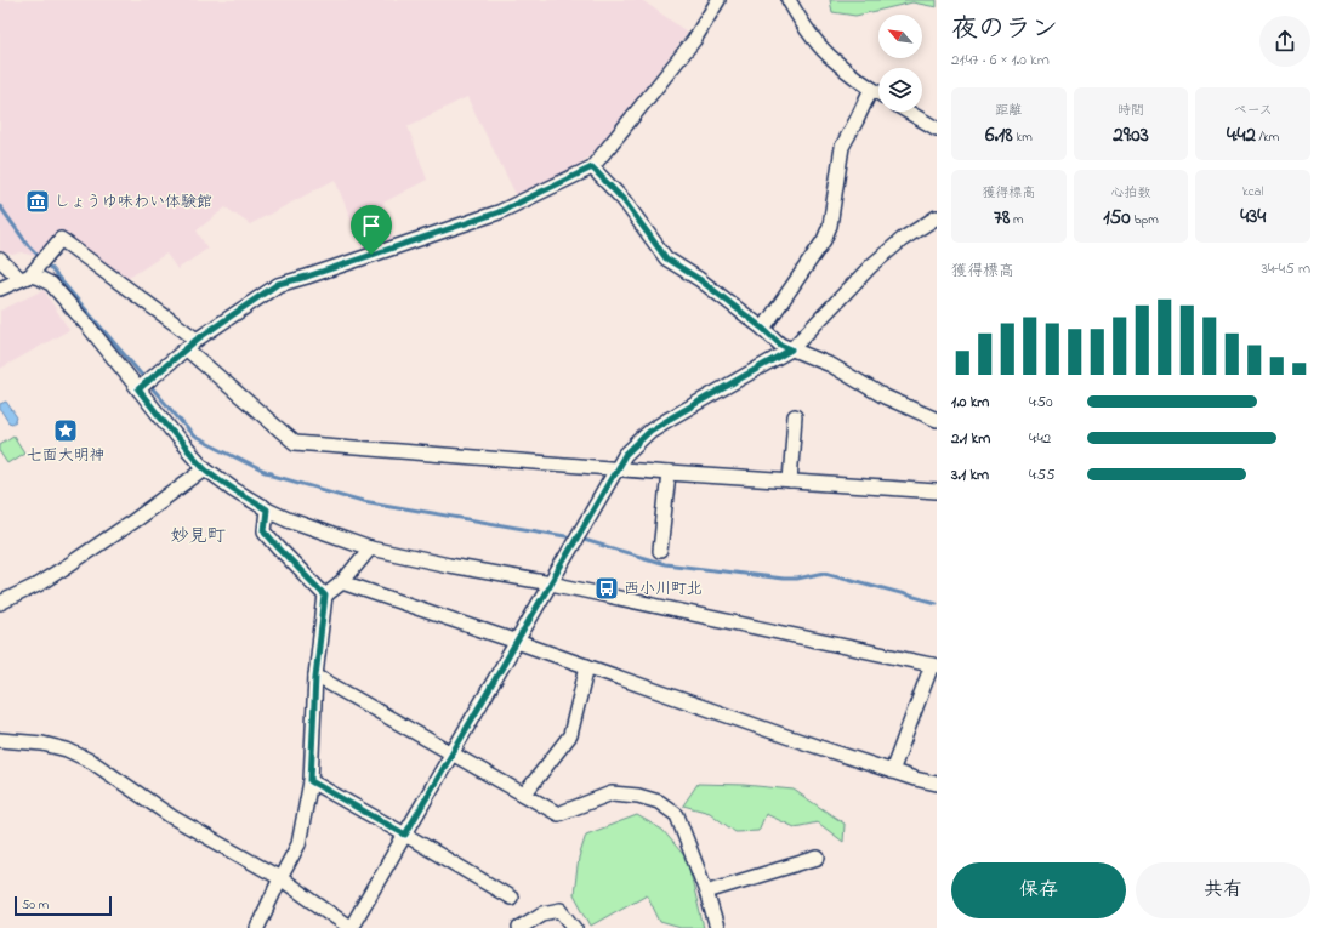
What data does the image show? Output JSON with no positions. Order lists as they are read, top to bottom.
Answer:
{
  "districts": ["妙見町"],
  "places": {
    "museum": ["しょうゆ味わい体験館"],
    "place": ["七面大明神"],
    "bus stop": ["西小川町北"]
  },
  "scale_bar": "50 m",
  "north": "top left",
  "page": {
    "heading": ["夜のラン", "21:47 · 6 × 1.0 km"],
    "stats": [
      ["距離", "6.18 km"],
      ["時間", "29:03"],
      ["ペース", "4:42 /km"],
      ["獲得標高", "78 m"],
      ["心拍数", "150 bpm"],
      ["kcal", "434"]
    ],
    "chart": ["獲得標高", "34–45 m"],
    "list": [
      {
        "name": "1.0 km",
        "note": "4:50"
      },
      {
        "name": "2.1 km",
        "note": "4:42"
      },
      {
        "name": "3.1 km",
        "note": "4:55"
      }
    ],
    "buttons": ["保存", "共有"],
    "scale": "50 m"
  }
}
